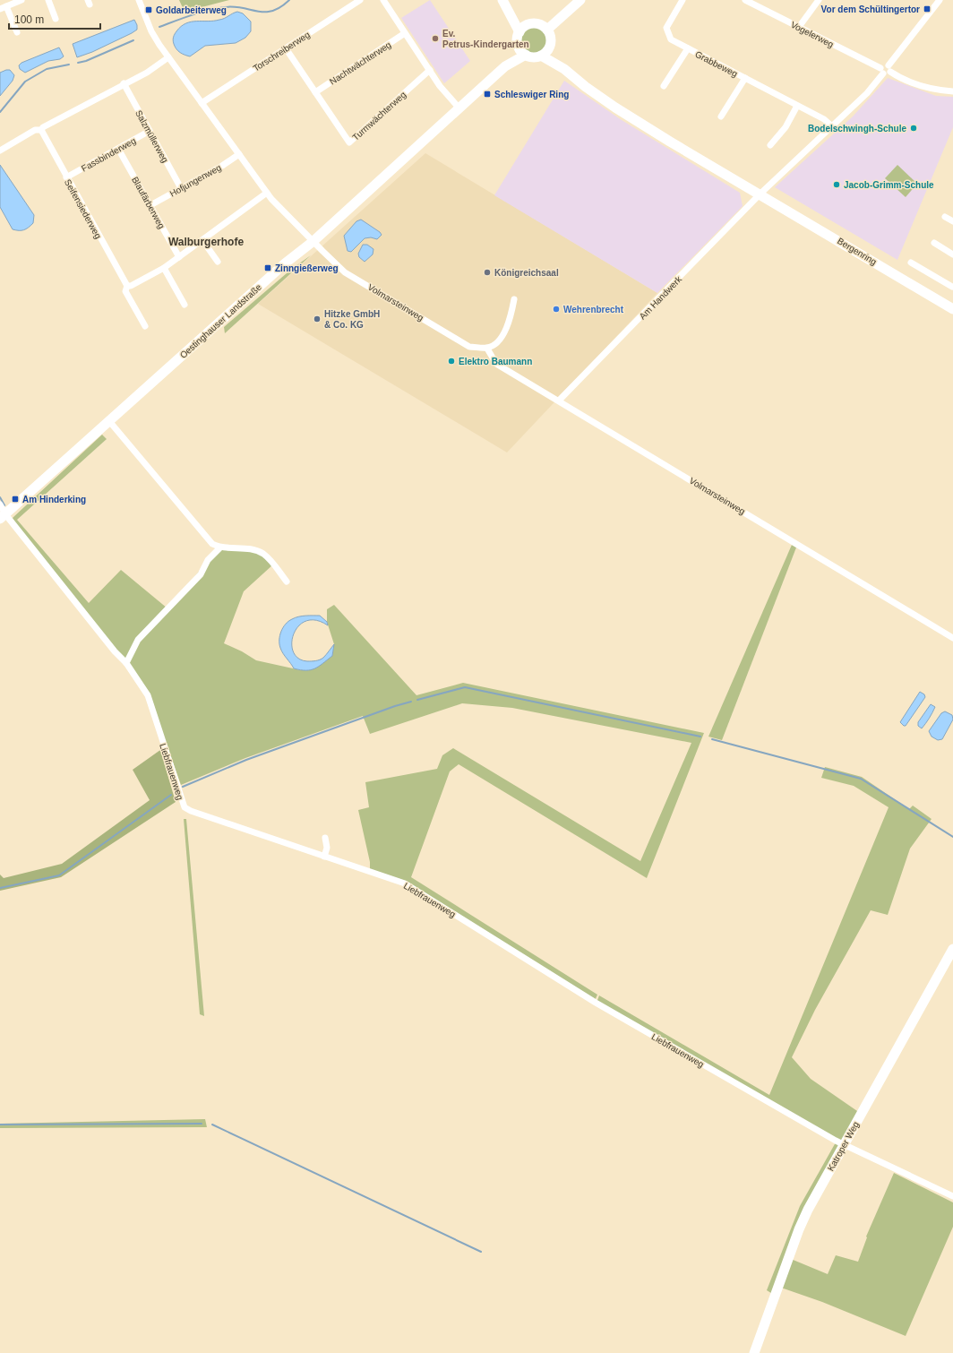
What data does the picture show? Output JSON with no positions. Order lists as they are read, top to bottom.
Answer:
{
  "streets": {
    "street": [
      "Vogelerweg",
      "Torschreiberweg",
      "Nachtwächterweg",
      "Grabbeweg",
      "Turmwächterweg",
      "Salzmüllerweg",
      "Fassbinderweg",
      "Hofjungenweg",
      "Blaufärberweg",
      "Seifensiederweg",
      "Bergenring",
      "Am Handwerk",
      "Volmarsteinweg",
      "Oestinghauser Landstraße",
      "Liebfrauenweg",
      "Katroper Weg"
    ]
  },
  "crossings": [
    ["Torschreiberweg", "Turmwächterweg"],
    ["Nachtwächterweg", "Turmwächterweg"],
    ["Salzmüllerweg", "Fassbinderweg"],
    ["Salzmüllerweg", "Hofjungenweg"],
    ["Fassbinderweg", "Blaufärberweg"],
    ["Fassbinderweg", "Seifensiederweg"],
    ["Hofjungenweg", "Blaufärberweg"],
    ["Bergenring", "Am Handwerk"],
    ["Am Handwerk", "Volmarsteinweg"],
    ["Volmarsteinweg", "Oestinghauser Landstraße"],
    ["Oestinghauser Landstraße", "Liebfrauenweg"],
    ["Liebfrauenweg", "Katroper Weg"]
  ],
  "districts": ["Walburgerhofe"],
  "places": {
    "transit": [
      "Vor dem Schültingertor",
      "Goldarbeiterweg",
      "Schleswiger Ring",
      "Zinngießerweg",
      "Am Hinderking"
    ],
    "other": [
      "Ev. Petrus-Kindergarten",
      "Bodelschwingh-Schule",
      "Jacob-Grimm-Schule",
      "Königreichsaal",
      "Wehrenbrecht",
      "Hitzke GmbH & Co. KG",
      "Elektro Baumann"
    ]
  },
  "scale_bar": "100 m"
}
